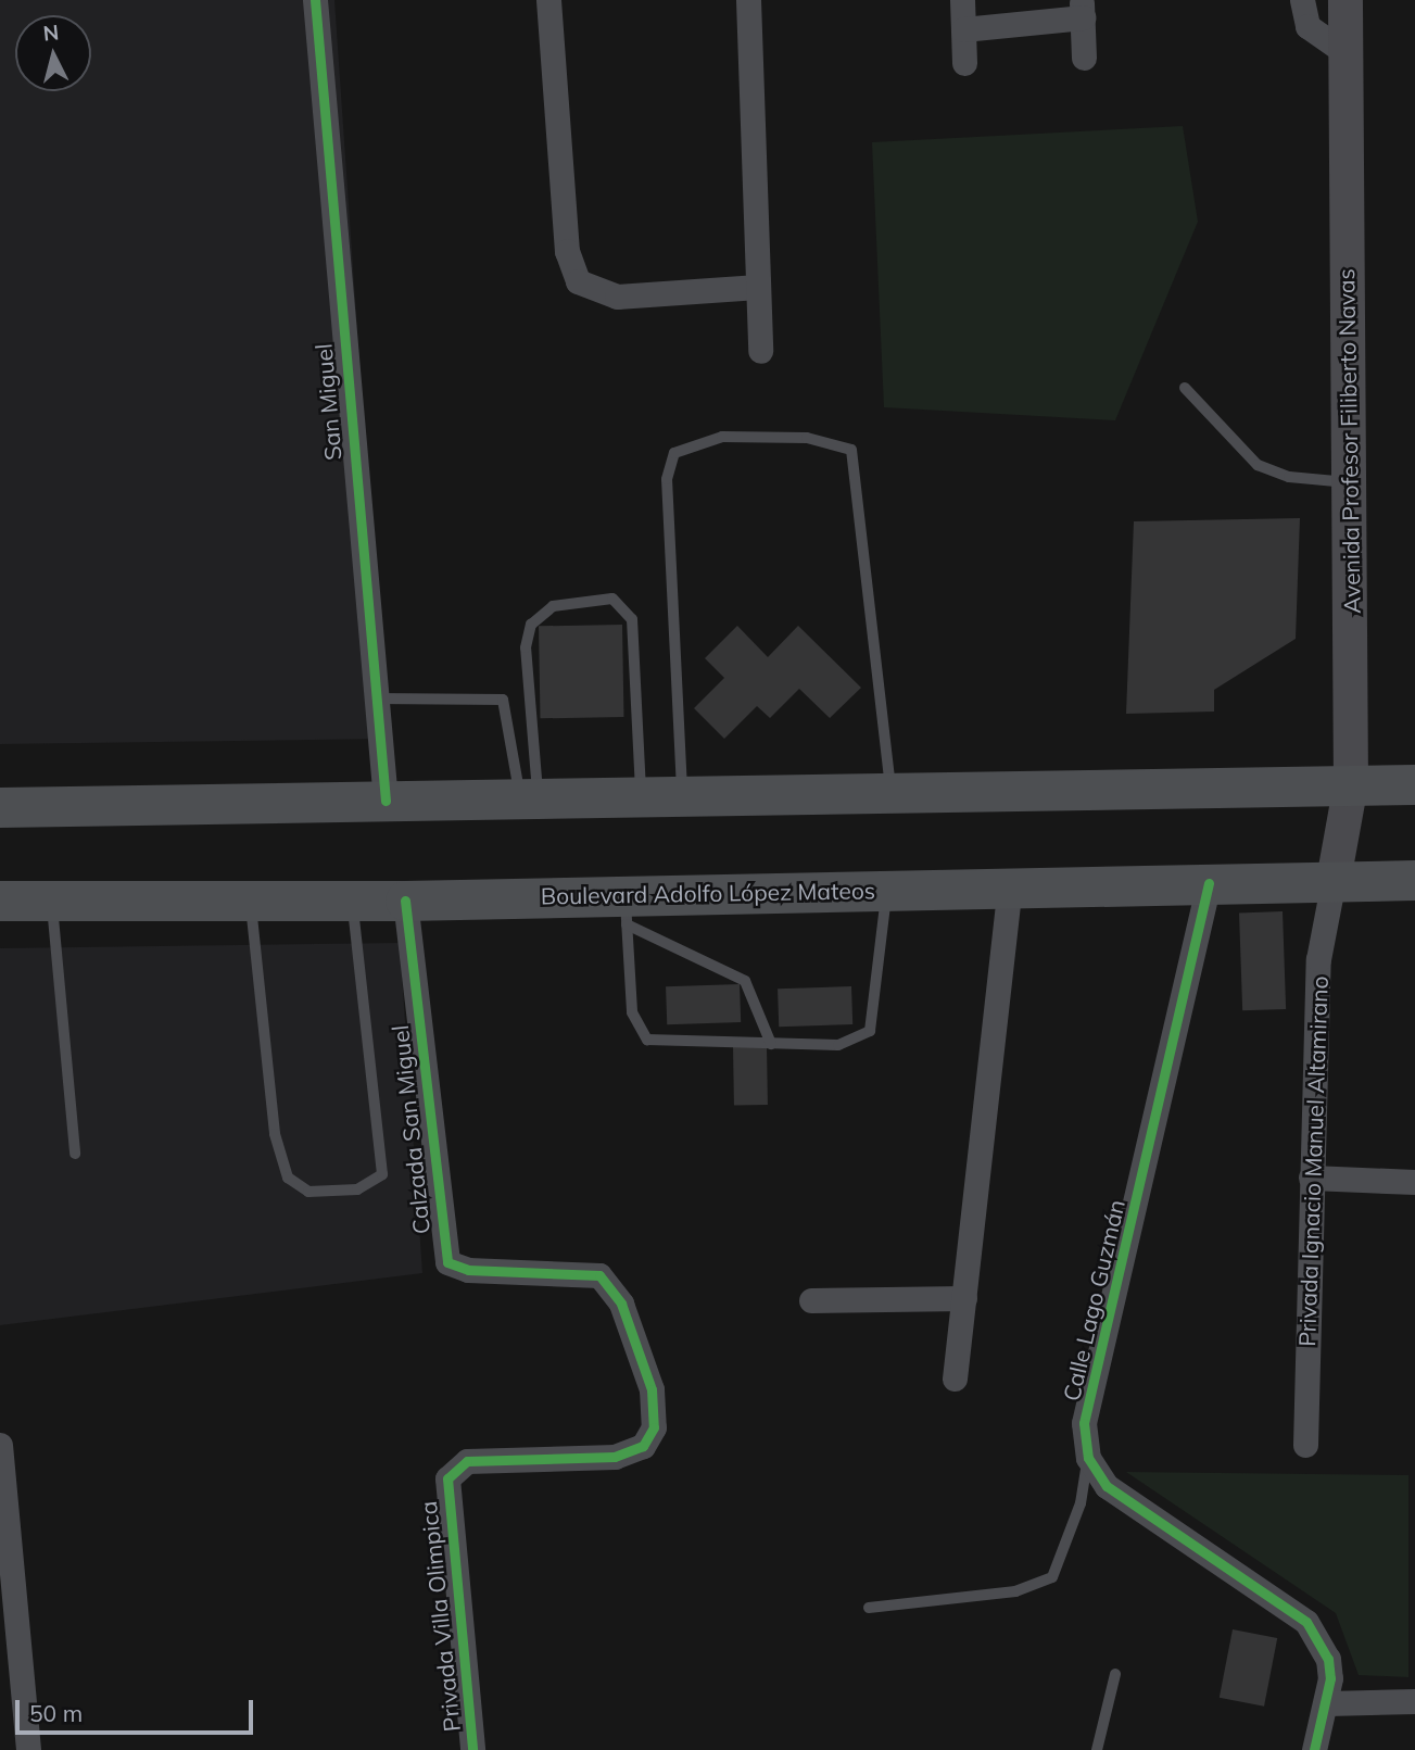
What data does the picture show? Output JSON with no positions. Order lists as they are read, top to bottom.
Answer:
{
  "streets": {
    "main road": ["Avenida Profesor Filiberto Navas", "Boulevard Adolfo López Mateos"],
    "street": [
      "San Miguel",
      "Calzada San Miguel",
      "Privada Ignacio Manuel Altamirano",
      "Calle Lago Guzmán",
      "Privada Villa Olimpica"
    ]
  },
  "crossings": [
    ["Avenida Profesor Filiberto Navas", "Boulevard Adolfo López Mateos"],
    ["Avenida Profesor Filiberto Navas", "Privada Ignacio Manuel Altamirano"],
    ["Boulevard Adolfo López Mateos", "Calzada San Miguel"],
    ["Boulevard Adolfo López Mateos", "Privada Ignacio Manuel Altamirano"],
    ["Boulevard Adolfo López Mateos", "Calle Lago Guzmán"],
    ["Calzada San Miguel", "Privada Villa Olimpica"]
  ],
  "scale_bar": "50 m",
  "north": "top"
}
